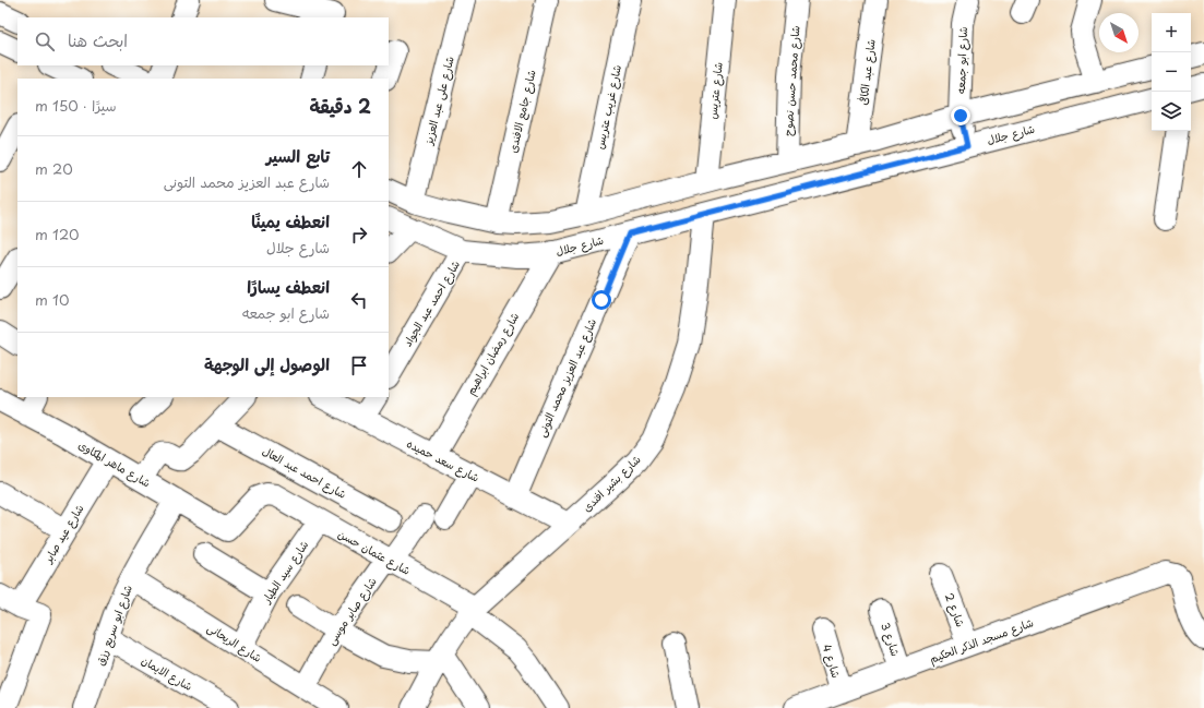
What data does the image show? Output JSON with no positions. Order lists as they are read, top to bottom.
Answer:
{
  "streets": {
    "street": [
      "شارع ابو جمعه",
      "شارع عبد الكافى",
      "شارع محمد حسن نصوح",
      "شارع عتريس",
      "شارع على عبد العزيز",
      "شارع غريب عتريس",
      "شارع جامع الافندى",
      "شارع جلال",
      "شارع احمد عبد الجواد",
      "شارع رمضان ابراهيم",
      "شارع عبد العزيز محمد التونى",
      "شارع سعد حميده",
      "شارع ماهر المكاوى",
      "شارع احمد عبد العال",
      "شارع بشير افندى",
      "شارع عيد صابر",
      "شارع عثمان حسن",
      "شارع سيد الطيار",
      "شارع 2",
      "شارع صابر موسى",
      "شارع ابو سريع رزق",
      "شارع 3",
      "شارع مسجد الذكر الحكيم",
      "شارع الريحانى",
      "شارع 4",
      "شارع الايمان"
    ]
  },
  "crossings": [
    ["شارع ابو جمعه", "شارع جلال"],
    ["شارع جلال", "شارع احمد عبد الجواد"],
    ["شارع جلال", "شارع رمضان ابراهيم"],
    ["شارع جلال", "شارع عبد العزيز محمد التونى"],
    ["شارع جلال", "شارع بشير افندى"],
    ["شارع رمضان ابراهيم", "شارع سعد حميده"],
    ["شارع عبد العزيز محمد التونى", "شارع سعد حميده"],
    ["شارع سعد حميده", "شارع بشير افندى"],
    ["شارع ماهر المكاوى", "شارع عيد صابر"],
    ["شارع ماهر المكاوى", "شارع عثمان حسن"],
    ["شارع ماهر المكاوى", "شارع ابو سريع رزق"],
    ["شارع بشير افندى", "شارع عثمان حسن"],
    ["شارع عثمان حسن", "شارع سيد الطيار"],
    ["شارع عثمان حسن", "شارع صابر موسى"],
    ["شارع سيد الطيار", "شارع الريحانى"],
    ["شارع 2", "شارع مسجد الذكر الحكيم"],
    ["شارع صابر موسى", "شارع الريحانى"],
    ["شارع ابو سريع رزق", "شارع الريحانى"],
    ["شارع ابو سريع رزق", "شارع الايمان"],
    ["شارع 3", "شارع مسجد الذكر الحكيم"],
    ["شارع مسجد الذكر الحكيم", "شارع 4"]
  ],
  "north": "bottom right",
  "page": {
    "map_buttons": ["+", "−"],
    "search": "ابحث هنا",
    "heading": ["2 دقيقة", "سيرًا · 150 m"],
    "list": [
      ["تابع السير", "شارع عبد العزيز محمد التونى", "20 m"],
      ["انعطف يمينًا", "شارع جلال", "120 m"],
      ["انعطف يسارًا", "شارع ابو جمعه", "10 m"],
      "الوصول إلى الوجهة"
    ]
  }
}
